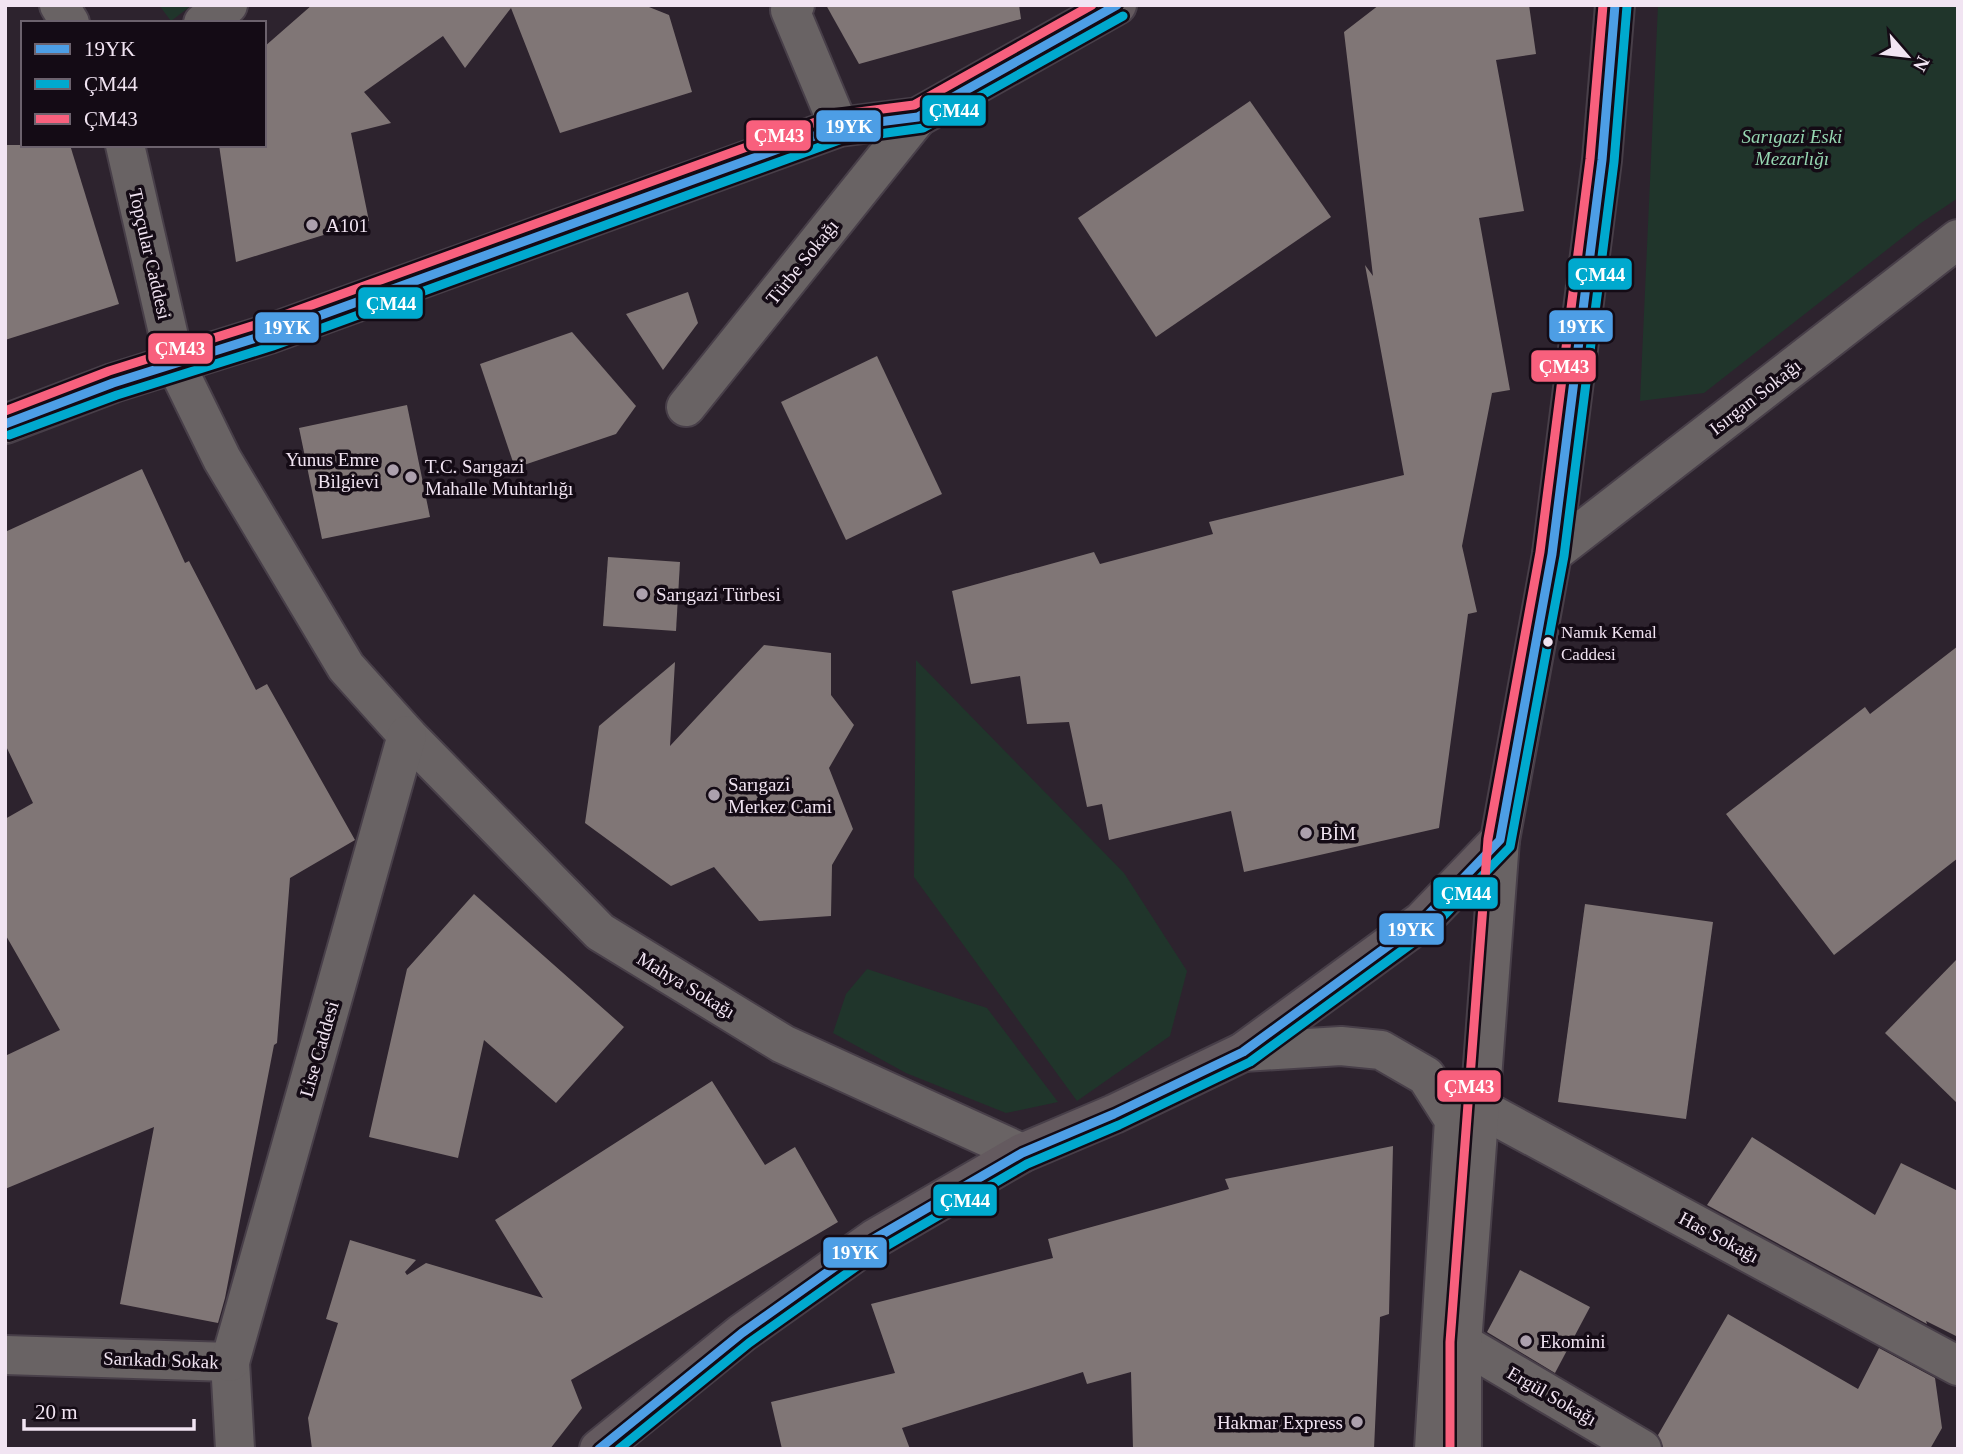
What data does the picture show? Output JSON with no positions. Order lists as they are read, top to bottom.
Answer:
{
  "streets": {
    "street": [
      "Topçular Caddesi",
      "Türbe Sokağı",
      "Isırgan Sokağı",
      "Mahya Sokağı",
      "Lise Caddesi",
      "Has Sokağı",
      "Sarıkadı Sokak",
      "Ergül Sokağı"
    ]
  },
  "crossings": [
    ["Topçular Caddesi", "Mahya Sokağı"],
    ["Topçular Caddesi", "Lise Caddesi"],
    ["Mahya Sokağı", "Lise Caddesi"],
    ["Lise Caddesi", "Sarıkadı Sokak"]
  ],
  "parks": ["Sarıgazi Eski Mezarlığı"],
  "places": [
    "A101",
    "Yunus Emre Bilgievi",
    "T.C. Sarıgazi Mahalle Muhtarlığı",
    "Sarıgazi Türbesi",
    "Namık Kemal Caddesi",
    "Sarıgazi Merkez Cami",
    "BİM",
    "Ekomini",
    "Hakmar Express"
  ],
  "lines": ["transit line 19YK", "transit line ÇM43", "transit line ÇM44"],
  "legend": ["19YK", "ÇM44", "ÇM43"],
  "scale_bar": "20 m",
  "north": "bottom right"
}
